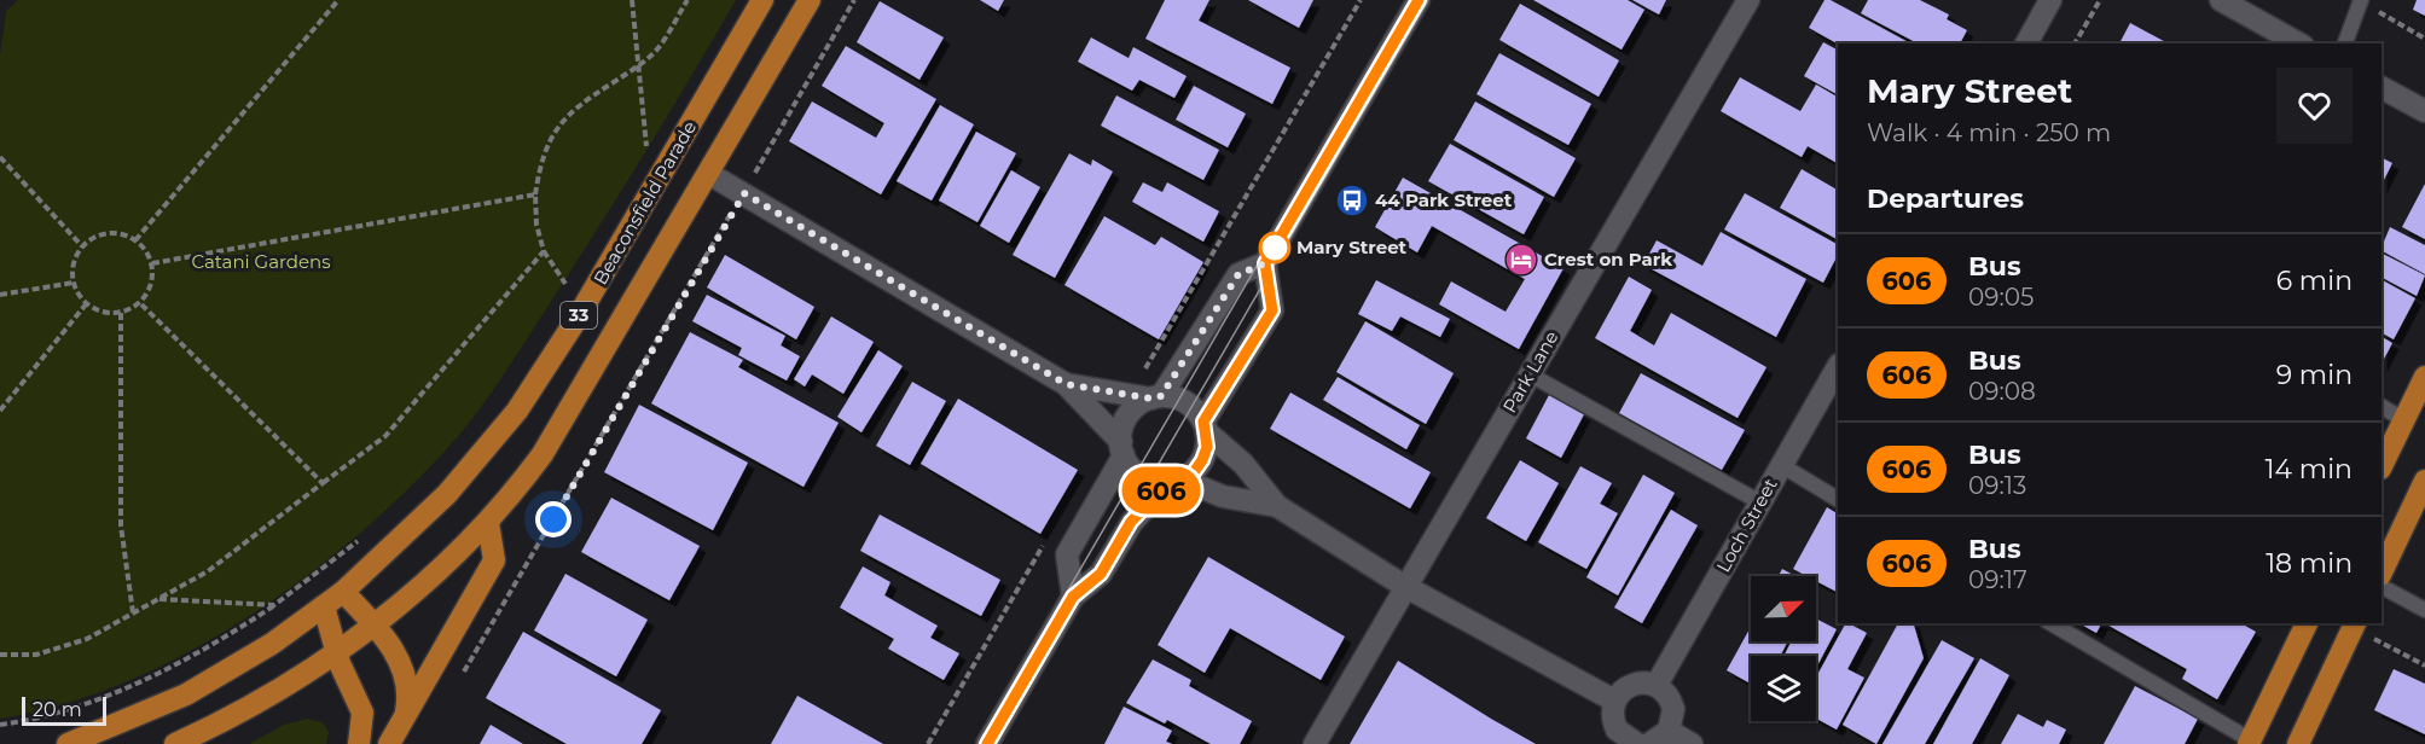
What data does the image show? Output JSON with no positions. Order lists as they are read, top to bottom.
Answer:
{
  "streets": {
    "main road": ["Beaconsfield Parade", "33"],
    "street": ["Park Lane", "Loch Street"]
  },
  "parks": ["Catani Gardens"],
  "places": {
    "bus stop": ["44 Park Street"],
    "other": ["Mary Street"],
    "hotel": ["Crest on Park"]
  },
  "lines": ["bus line 606"],
  "scale_bar": "20 m",
  "north": "top right",
  "page": {
    "on_map": "606",
    "heading": [
      ["Mary Street", "Walk · 4 min · 250 m"],
      "Departures"
    ],
    "list": [
      {
        "mark": "606",
        "name": "Bus",
        "note": "09:05",
        "value": "6 min"
      },
      {
        "mark": "606",
        "name": "Bus",
        "note": "09:08",
        "value": "9 min"
      },
      {
        "mark": "606",
        "name": "Bus",
        "note": "09:13",
        "value": "14 min"
      },
      {
        "mark": "606",
        "name": "Bus",
        "note": "09:17",
        "value": "18 min"
      }
    ],
    "scale": "20 m"
  }
}
